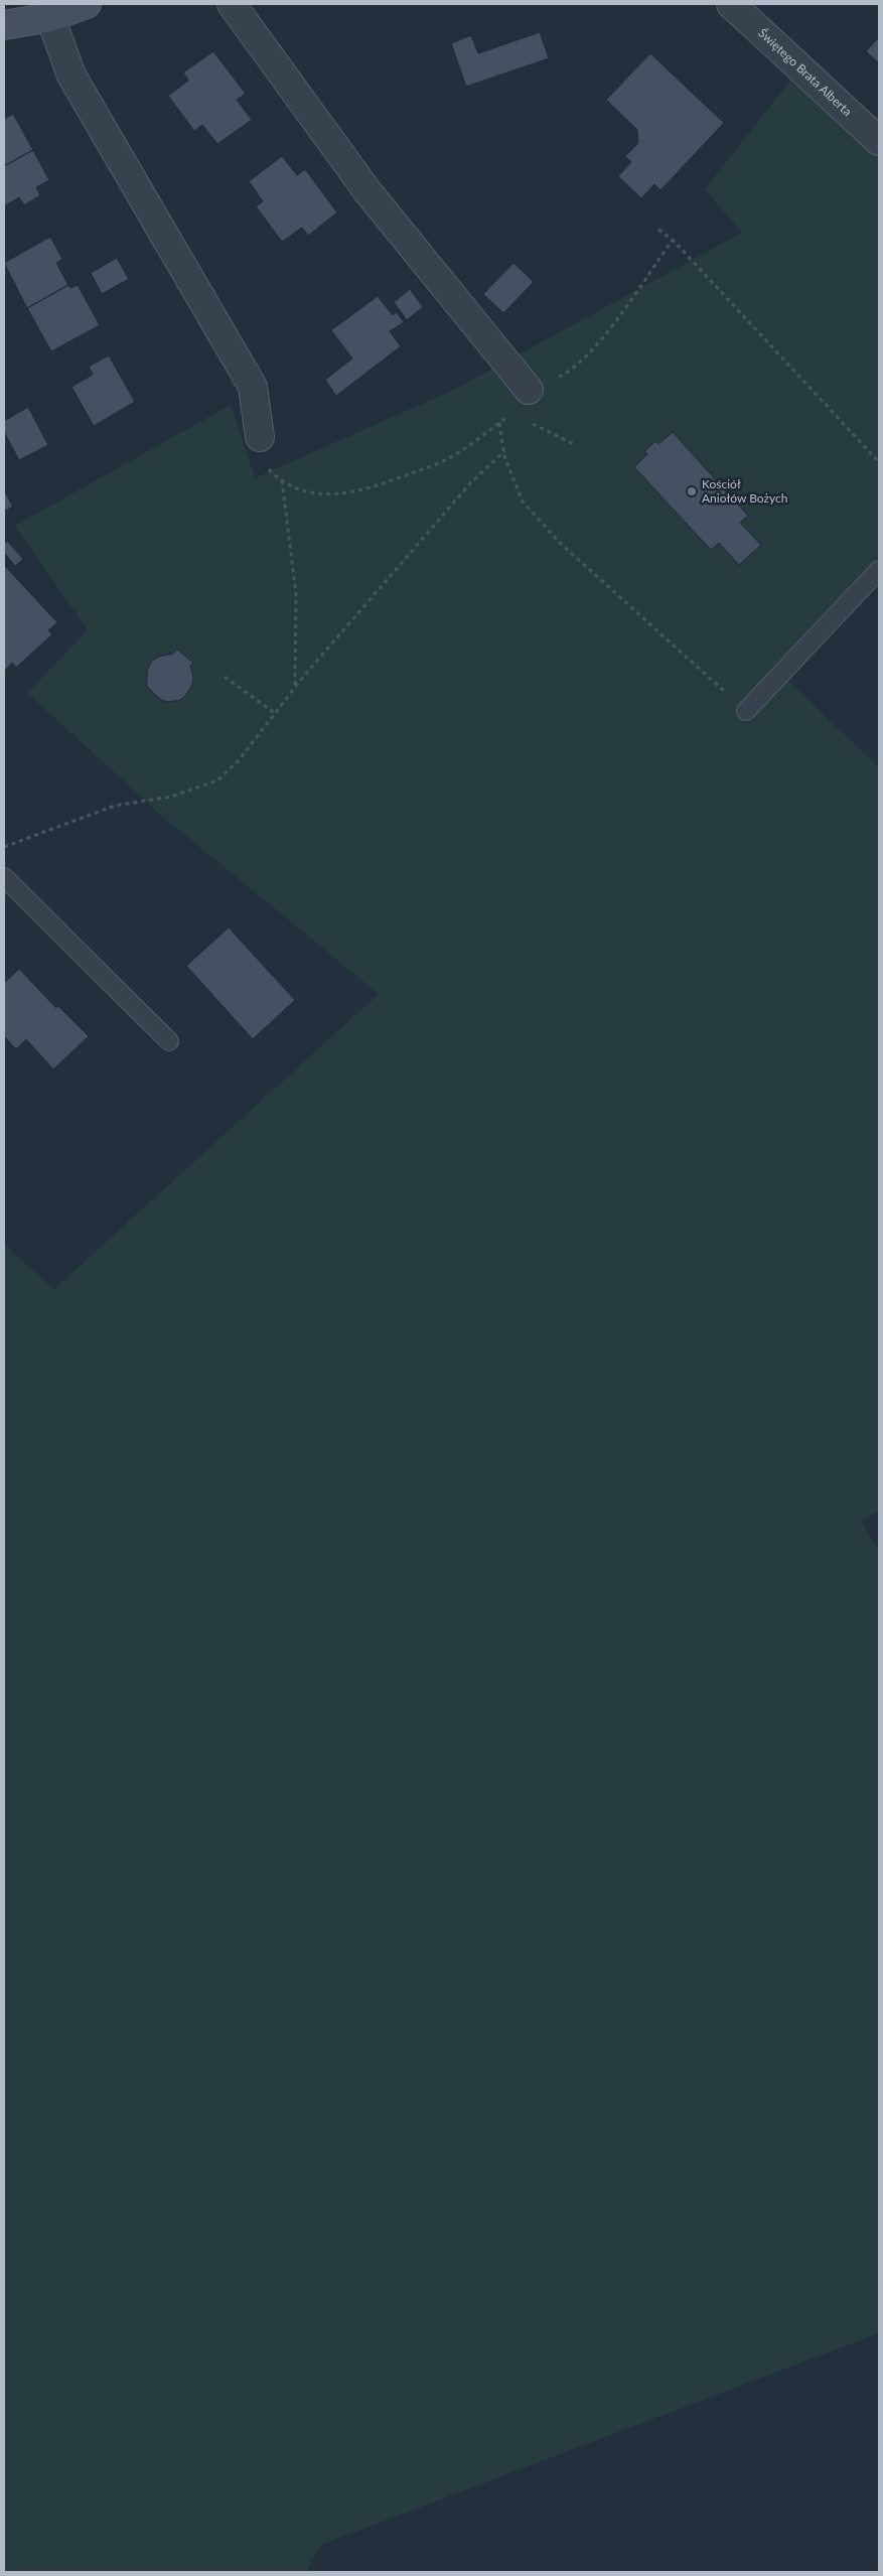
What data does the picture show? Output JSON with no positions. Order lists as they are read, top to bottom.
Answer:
{
  "streets": {
    "street": ["Świętego Brata Alberta"]
  },
  "places": ["Kościół Aniołów Bożych"]
}
